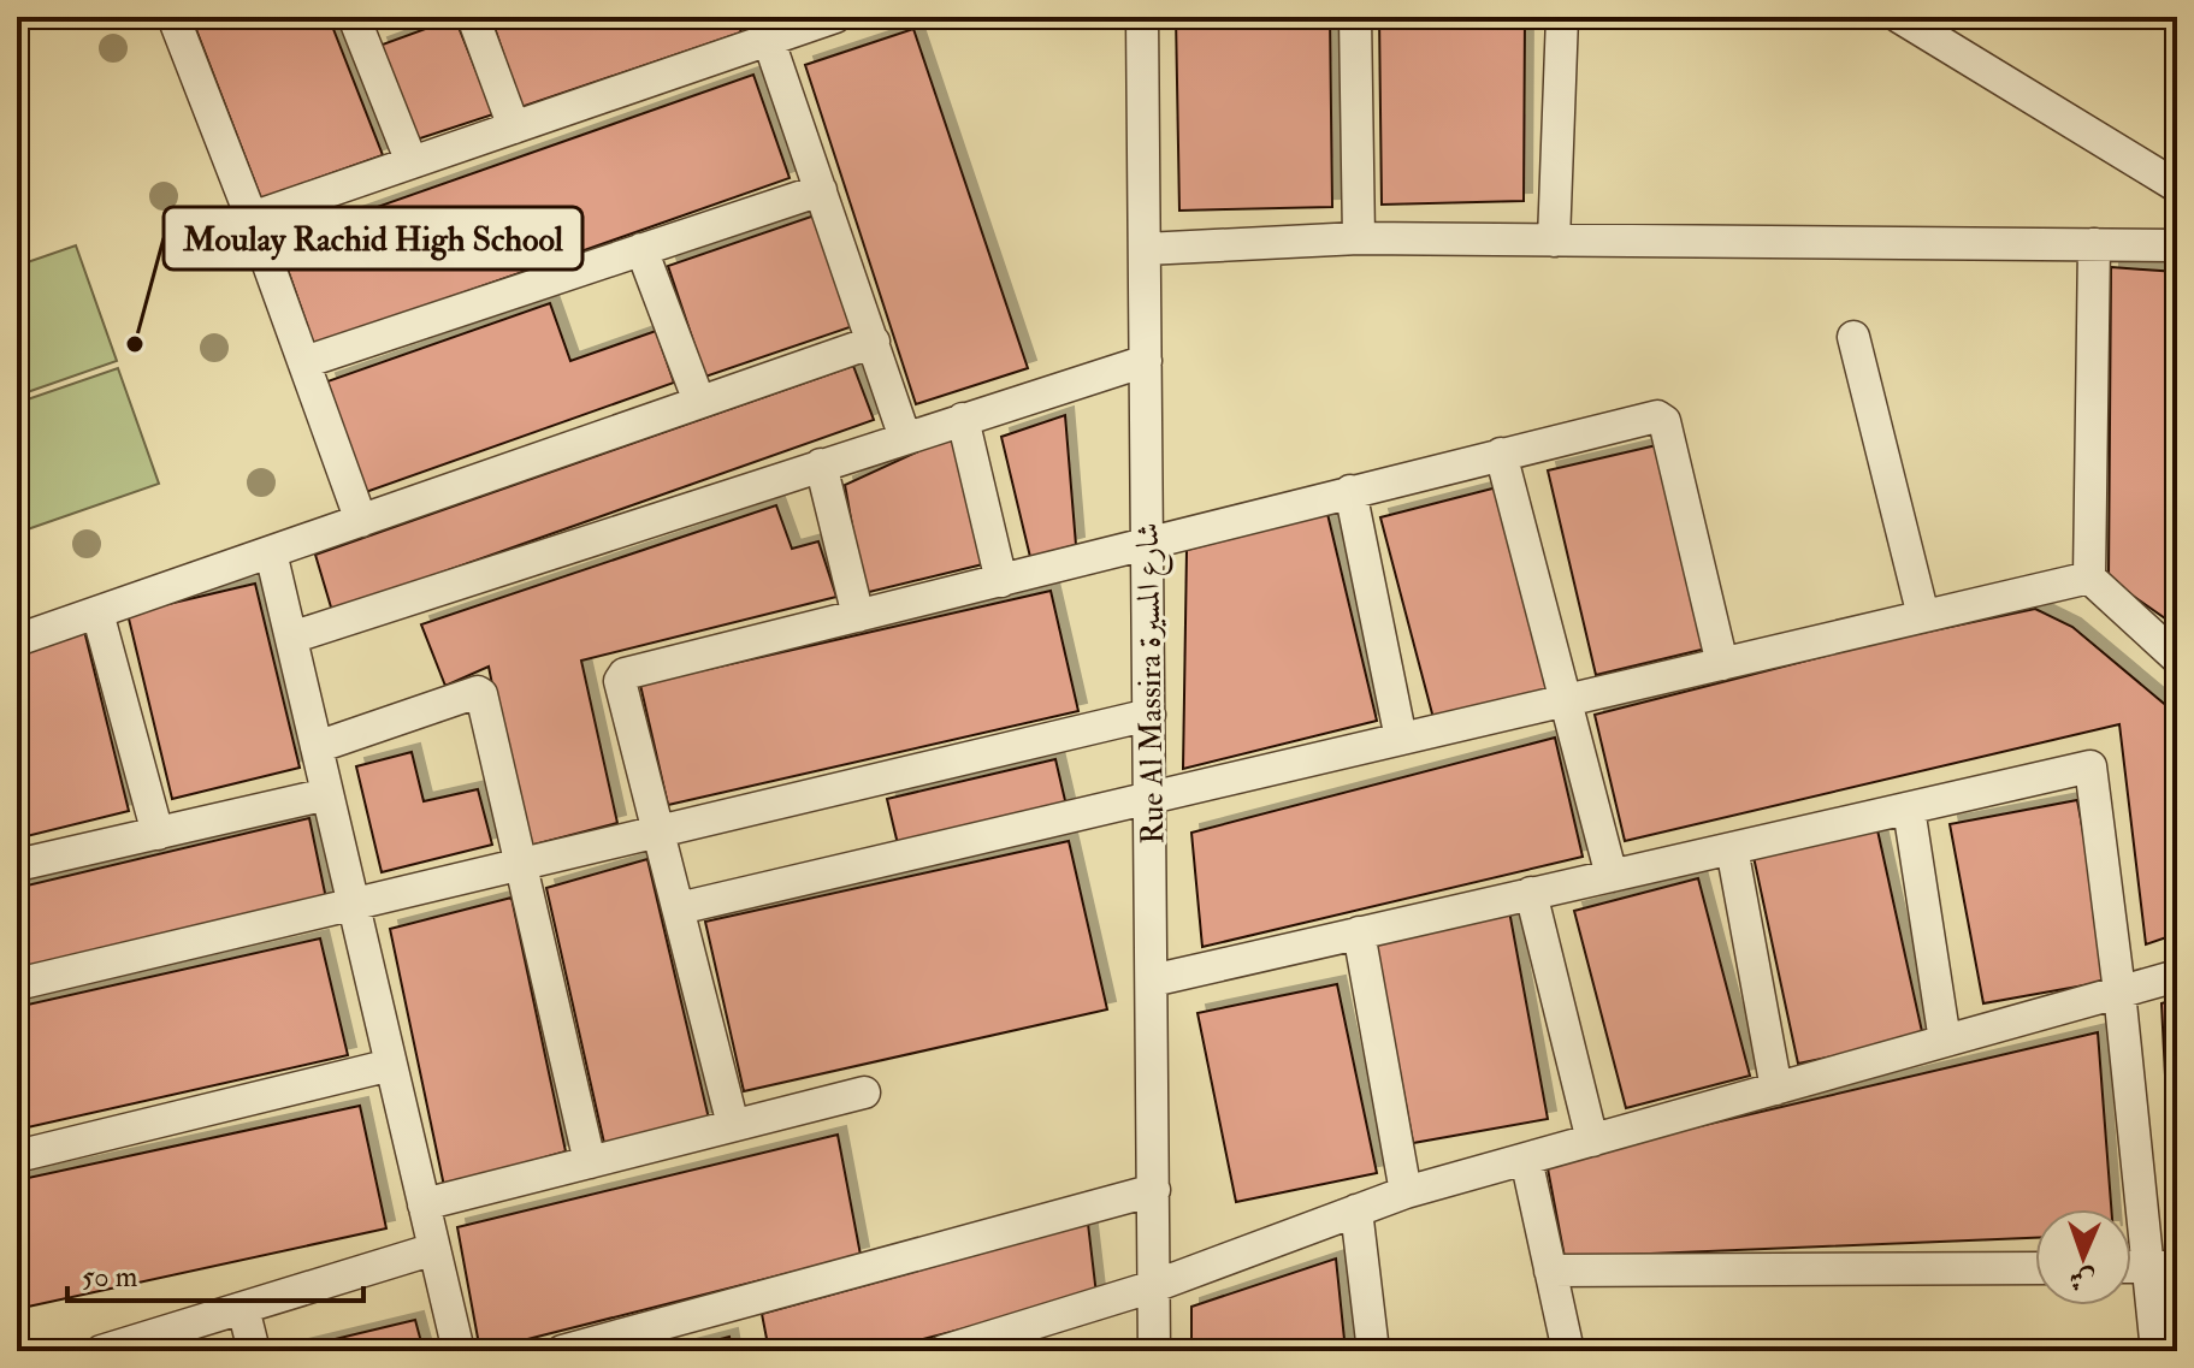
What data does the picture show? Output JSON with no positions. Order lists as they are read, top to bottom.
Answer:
{
  "streets": {
    "street": ["Rue Al Massira شارع المسيرة"]
  },
  "places": ["Moulay Rachid High School"],
  "scale_bar": "50 m",
  "north": "bottom"
}
